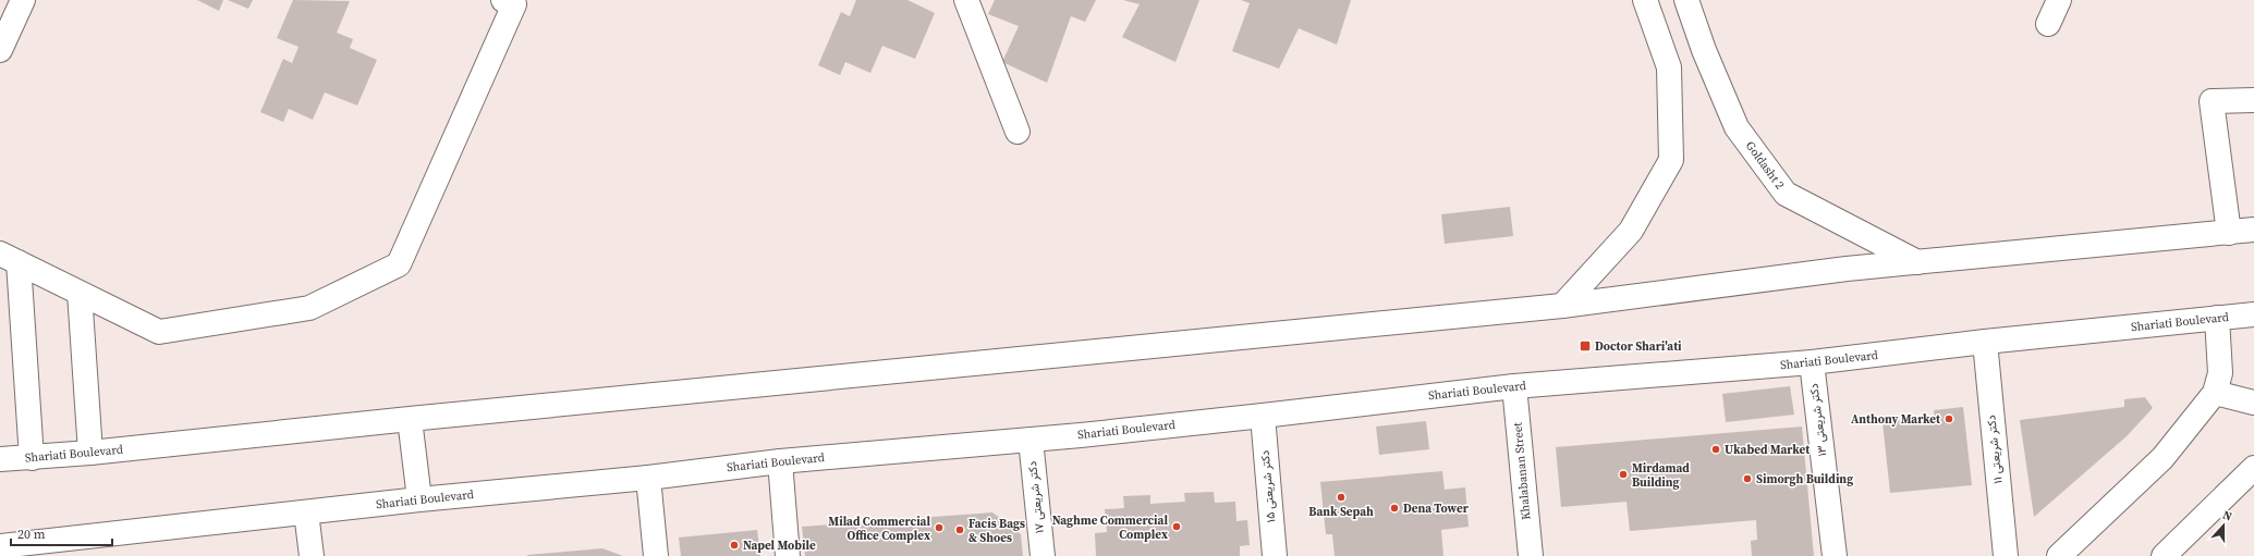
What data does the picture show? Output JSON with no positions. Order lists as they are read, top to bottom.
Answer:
{
  "streets": {
    "main road": [
      "Goldasht 2",
      "Shariati Boulevard",
      "۱۳ دکتر شریعتی",
      "۱۱ دکتر شریعتی",
      "Khalabanan Street",
      "۱۵ دکتر شریعتی",
      "۱۷ دکتر شریعتی"
    ]
  },
  "crossings": [
    ["Goldasht 2", "Shariati Boulevard"],
    ["Shariati Boulevard", "۱۳ دکتر شریعتی"],
    ["Shariati Boulevard", "۱۱ دکتر شریعتی"],
    ["Shariati Boulevard", "Khalabanan Street"],
    ["Shariati Boulevard", "۱۵ دکتر شریعتی"],
    ["Shariati Boulevard", "۱۷ دکتر شریعتی"]
  ],
  "places": {
    "transit": ["Doctor Shari'ati"],
    "other": [
      "Anthony Market",
      "Ukabed Market",
      "Mirdamad Building",
      "Simorgh Building",
      "Bank Sepah",
      "Dena Tower",
      "Naghme Commercial Complex",
      "Milad Commercial Office Complex",
      "Facis Bags & Shoes",
      "Napel Mobile"
    ]
  },
  "scale_bar": "20 m",
  "north": "top"
}
